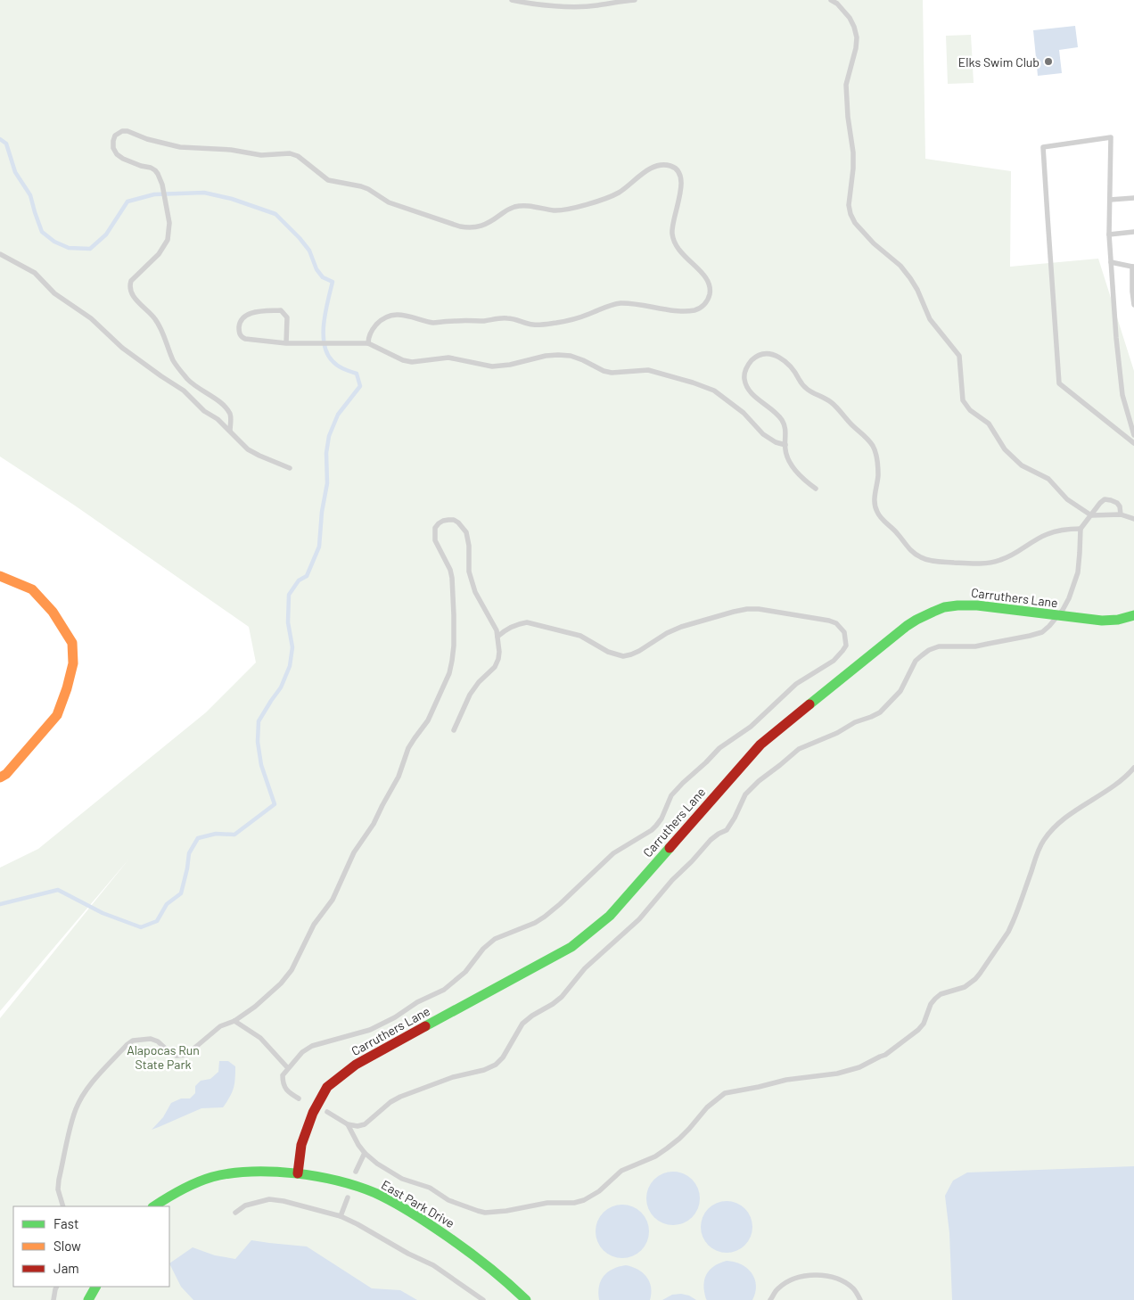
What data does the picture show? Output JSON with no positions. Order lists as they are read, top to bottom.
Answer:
{
  "streets": {
    "street": ["Carruthers Lane", "East Park Drive"]
  },
  "crossings": [
    ["Carruthers Lane", "East Park Drive"]
  ],
  "parks": ["Alapocas Run State Park"],
  "places": ["Elks Swim Club"],
  "legend": ["Fast", "Slow", "Jam"]
}
